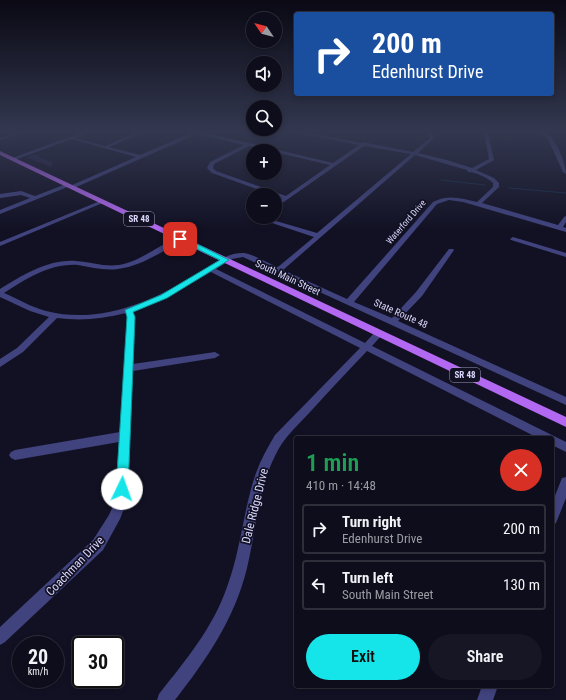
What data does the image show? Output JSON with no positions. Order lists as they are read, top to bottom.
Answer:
{
  "streets": {
    "main road": ["SR 48", "South Main Street"],
    "street": [
      "Waterford Drive",
      "State Route 48",
      "Dale Ridge Drive",
      "Coachman Drive"
    ]
  },
  "crossings": [
    ["Waterford Drive", "State Route 48"],
    ["South Main Street", "State Route 48"],
    ["South Main Street", "Dale Ridge Drive"],
    ["State Route 48", "Coachman Drive"]
  ],
  "north": "top left",
  "page": {
    "map_buttons": ["+", "−"],
    "turn": ["200 m", "Edenhurst Drive"],
    "heading": ["1 min", "410 m · 14:48"],
    "list": [
      {
        "name": "Turn right",
        "note": "Edenhurst Drive",
        "value": "200 m"
      },
      {
        "name": "Turn left",
        "note": "South Main Street",
        "value": "130 m"
      }
    ],
    "buttons": ["Exit", "Share"],
    "speed": "20 km/h",
    "limit": "30"
  }
}
